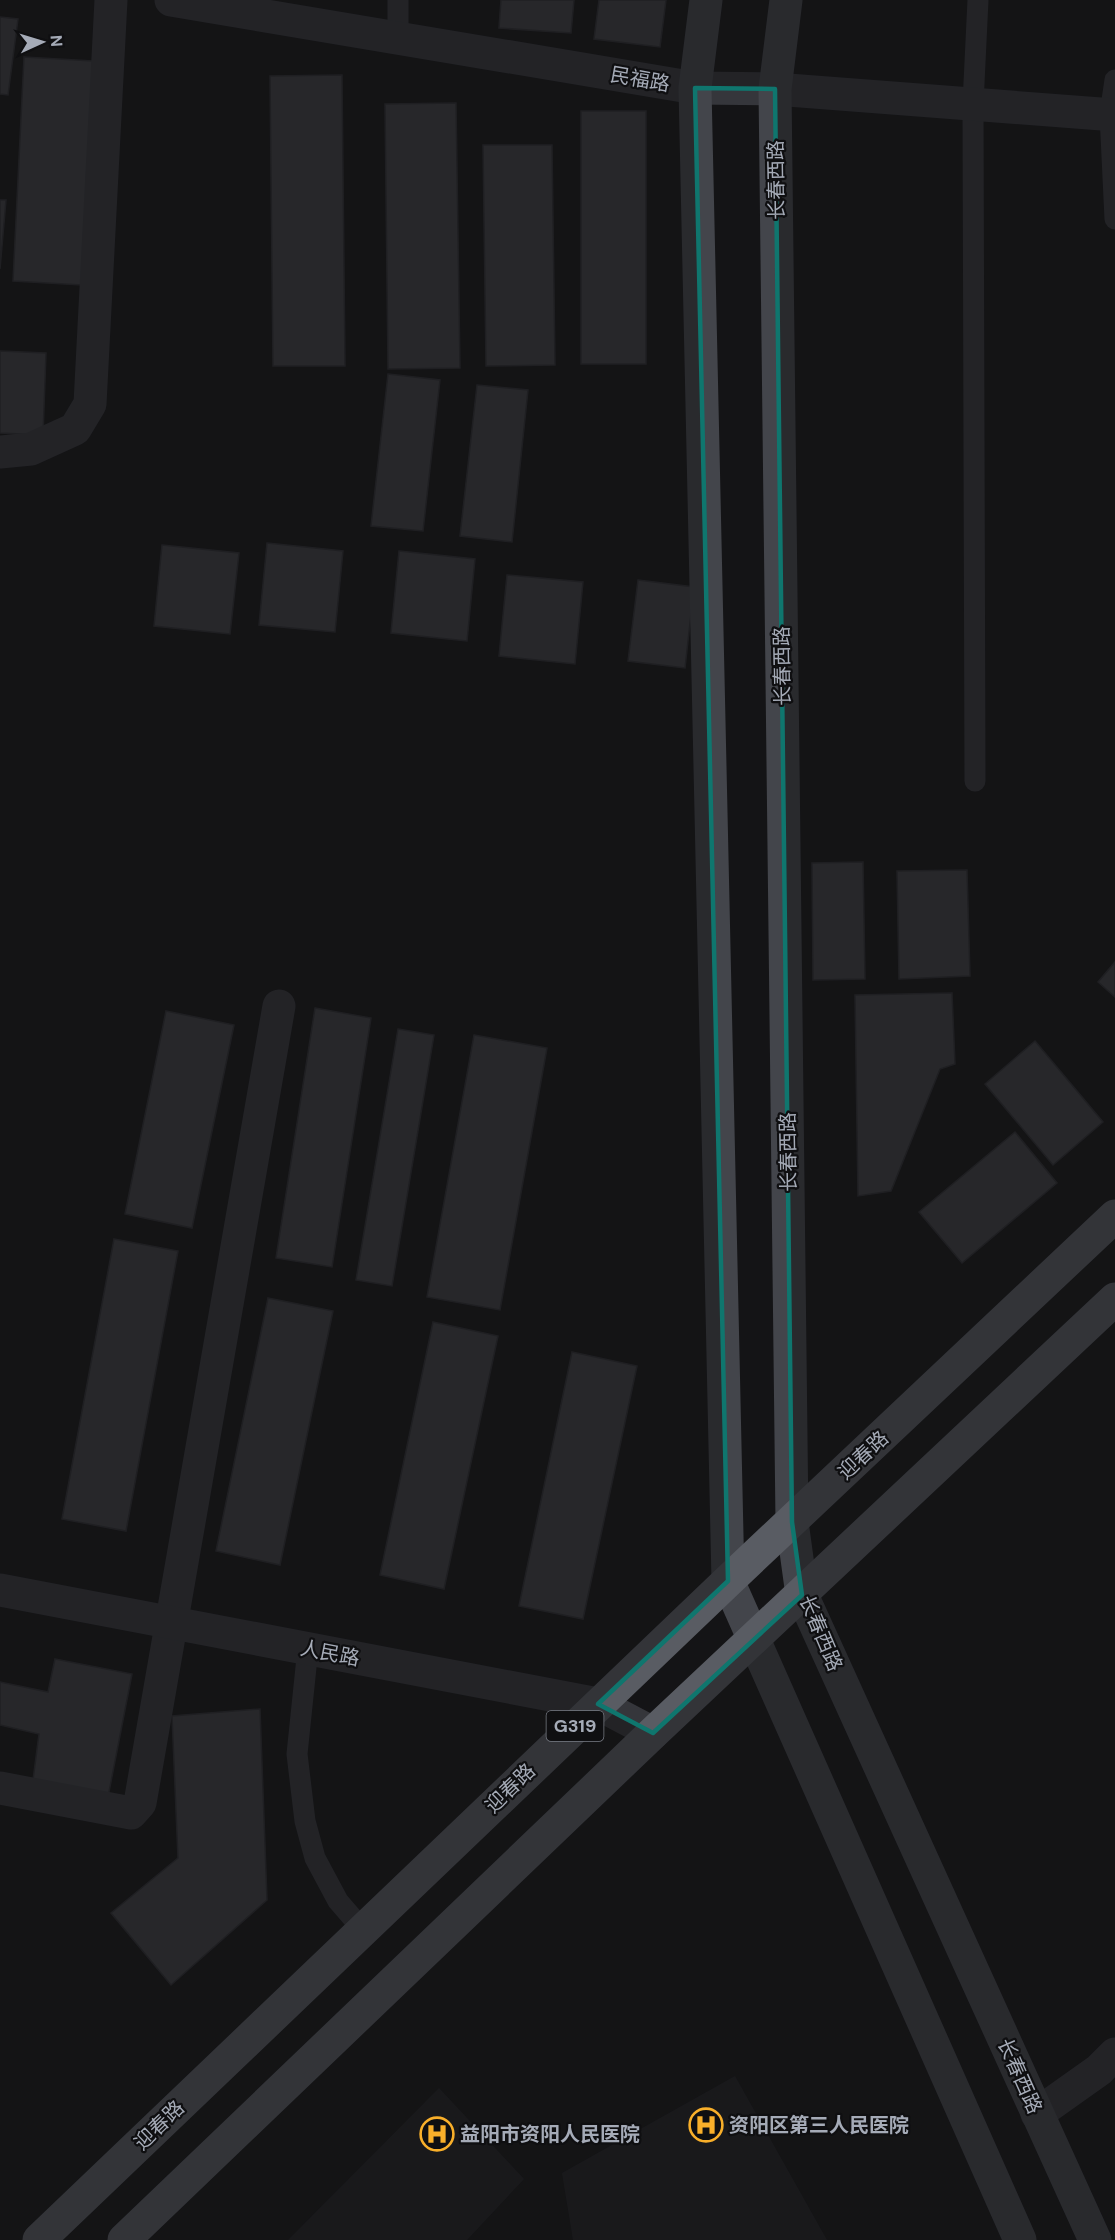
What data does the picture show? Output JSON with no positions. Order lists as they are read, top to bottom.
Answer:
{
  "streets": {
    "highway": ["迎春路", "G319"],
    "main road": ["长春西路"],
    "street": ["民福路", "人民路"]
  },
  "crossings": [
    ["民福路", "长春西路"],
    ["长春西路", "迎春路"],
    ["长春西路", "G319"],
    ["迎春路", "人民路"],
    ["人民路", "G319"]
  ],
  "places": {
    "hospital": ["资阳区第三人民医院", "益阳市资阳人民医院"]
  },
  "north": "right"
}
